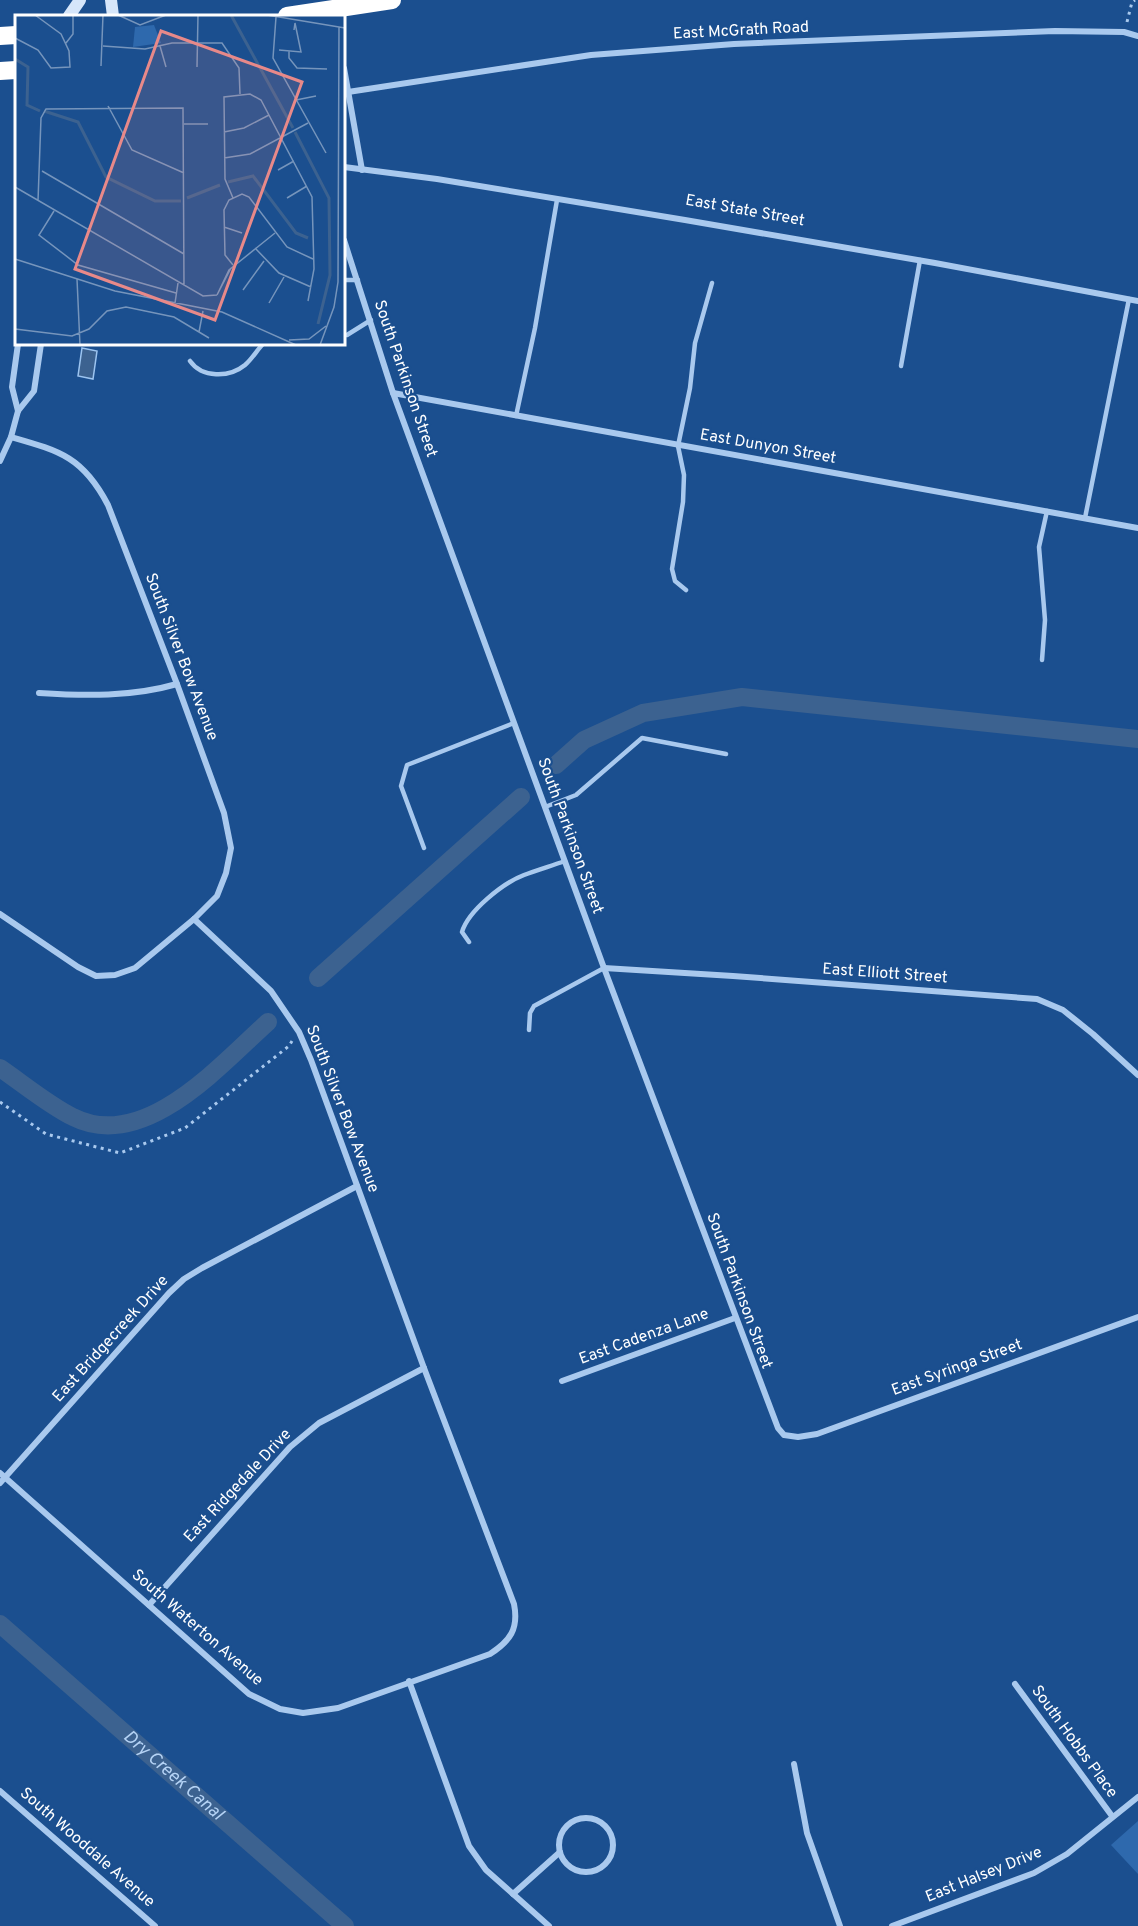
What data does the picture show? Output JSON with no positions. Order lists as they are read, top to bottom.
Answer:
{
  "streets": {
    "street": [
      "East McGrath Road",
      "East State Street",
      "South Parkinson Street",
      "East Dunyon Street",
      "South Silver Bow Avenue",
      "East Elliott Street",
      "East Cadenza Lane",
      "East Bridgecreek Drive",
      "East Syringa Street",
      "East Ridgedale Drive",
      "South Waterton Avenue",
      "South Hobbs Place",
      "South Wooddale Avenue",
      "East Halsey Drive"
    ]
  },
  "crossings": [
    ["South Parkinson Street", "East Dunyon Street"],
    ["South Parkinson Street", "East Elliott Street"],
    ["South Parkinson Street", "East Cadenza Lane"],
    ["South Parkinson Street", "East Syringa Street"],
    ["South Silver Bow Avenue", "East Bridgecreek Drive"],
    ["South Silver Bow Avenue", "East Ridgedale Drive"],
    ["South Silver Bow Avenue", "South Waterton Avenue"],
    ["East Bridgecreek Drive", "South Waterton Avenue"],
    ["East Ridgedale Drive", "South Waterton Avenue"],
    ["South Hobbs Place", "East Halsey Drive"]
  ],
  "water": ["Dry Creek Canal"]
}
